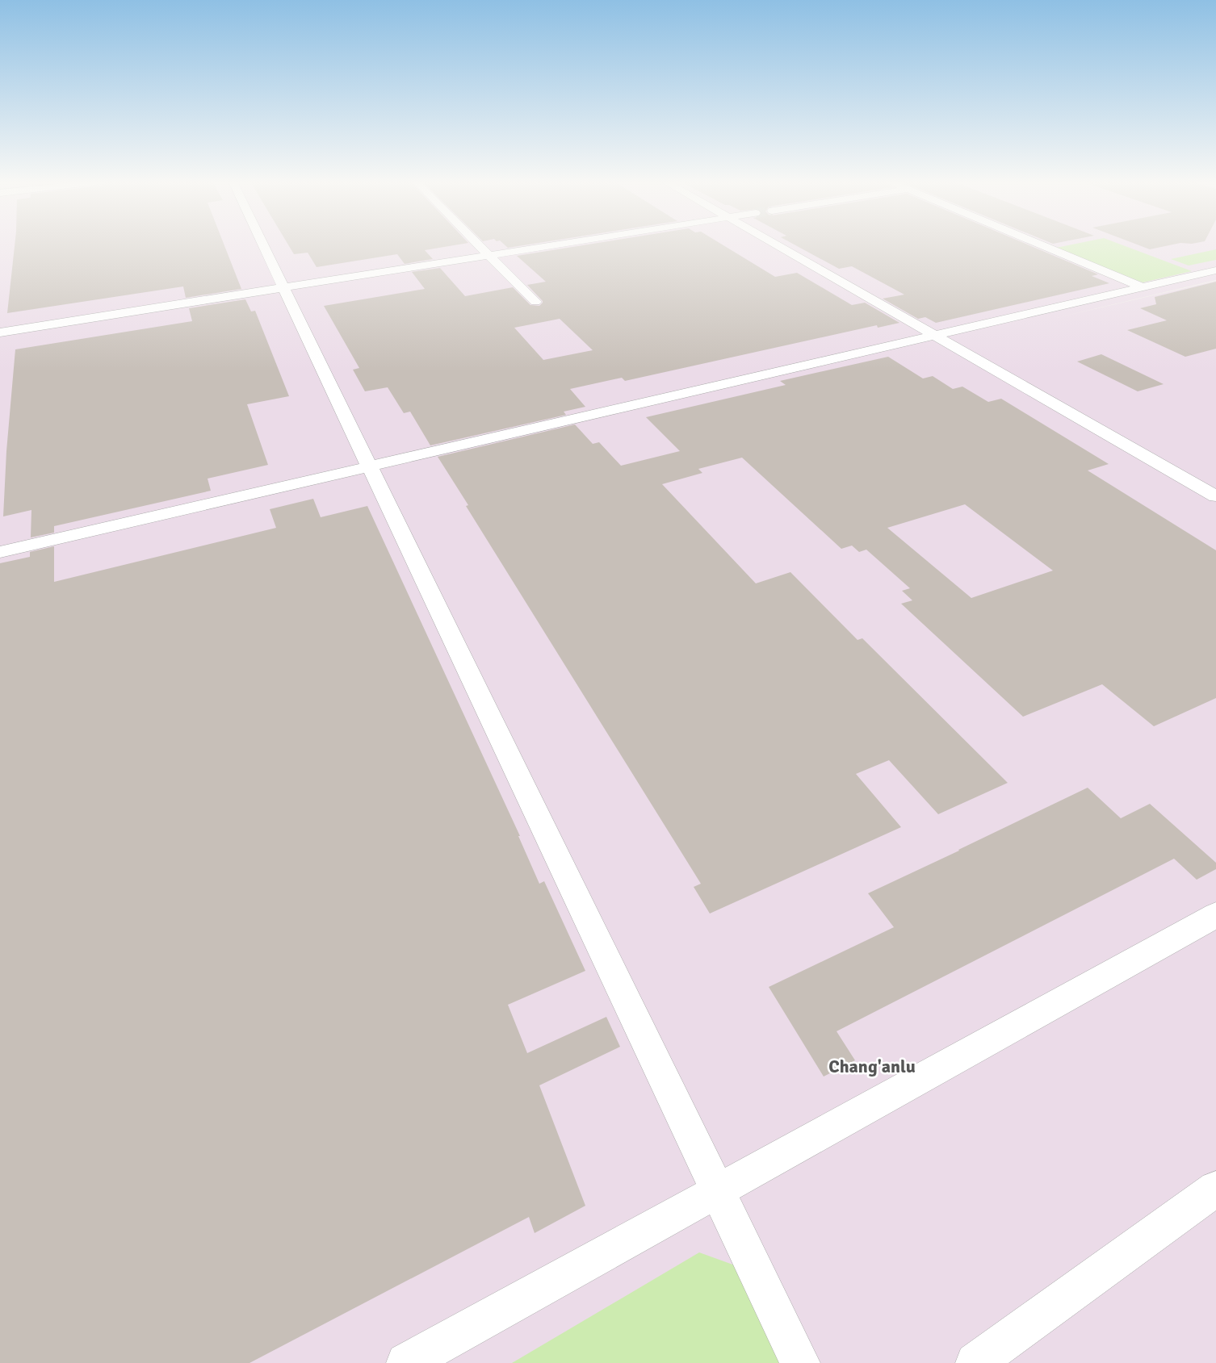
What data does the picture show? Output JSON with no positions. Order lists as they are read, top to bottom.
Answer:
{
  "districts": ["Chang'anlu"]
}
